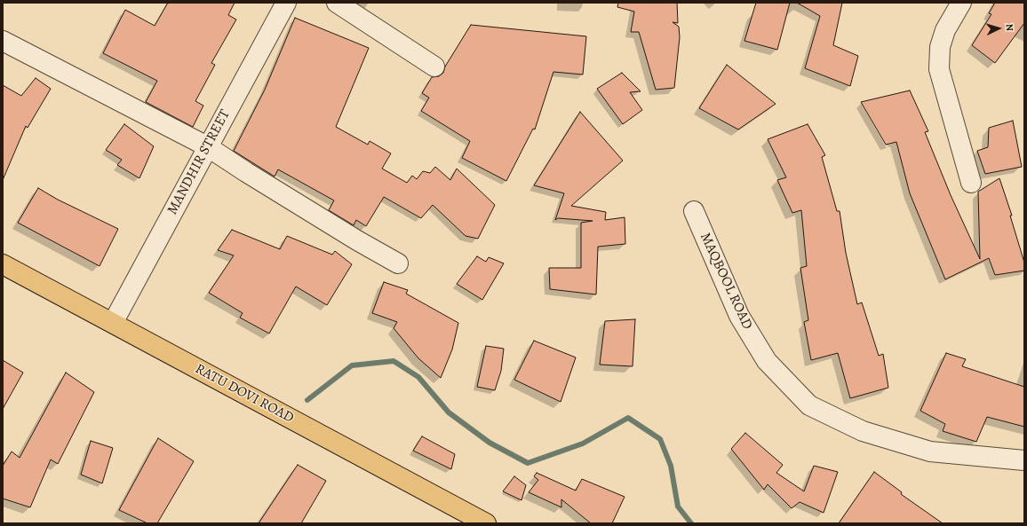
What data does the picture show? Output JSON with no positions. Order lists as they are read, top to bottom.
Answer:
{
  "streets": {
    "main road": ["RATU DOVI ROAD"],
    "street": ["MANDHIR STREET", "MAQBOOL ROAD"]
  },
  "crossings": [
    ["MANDHIR STREET", "RATU DOVI ROAD"]
  ],
  "north": "right"
}
